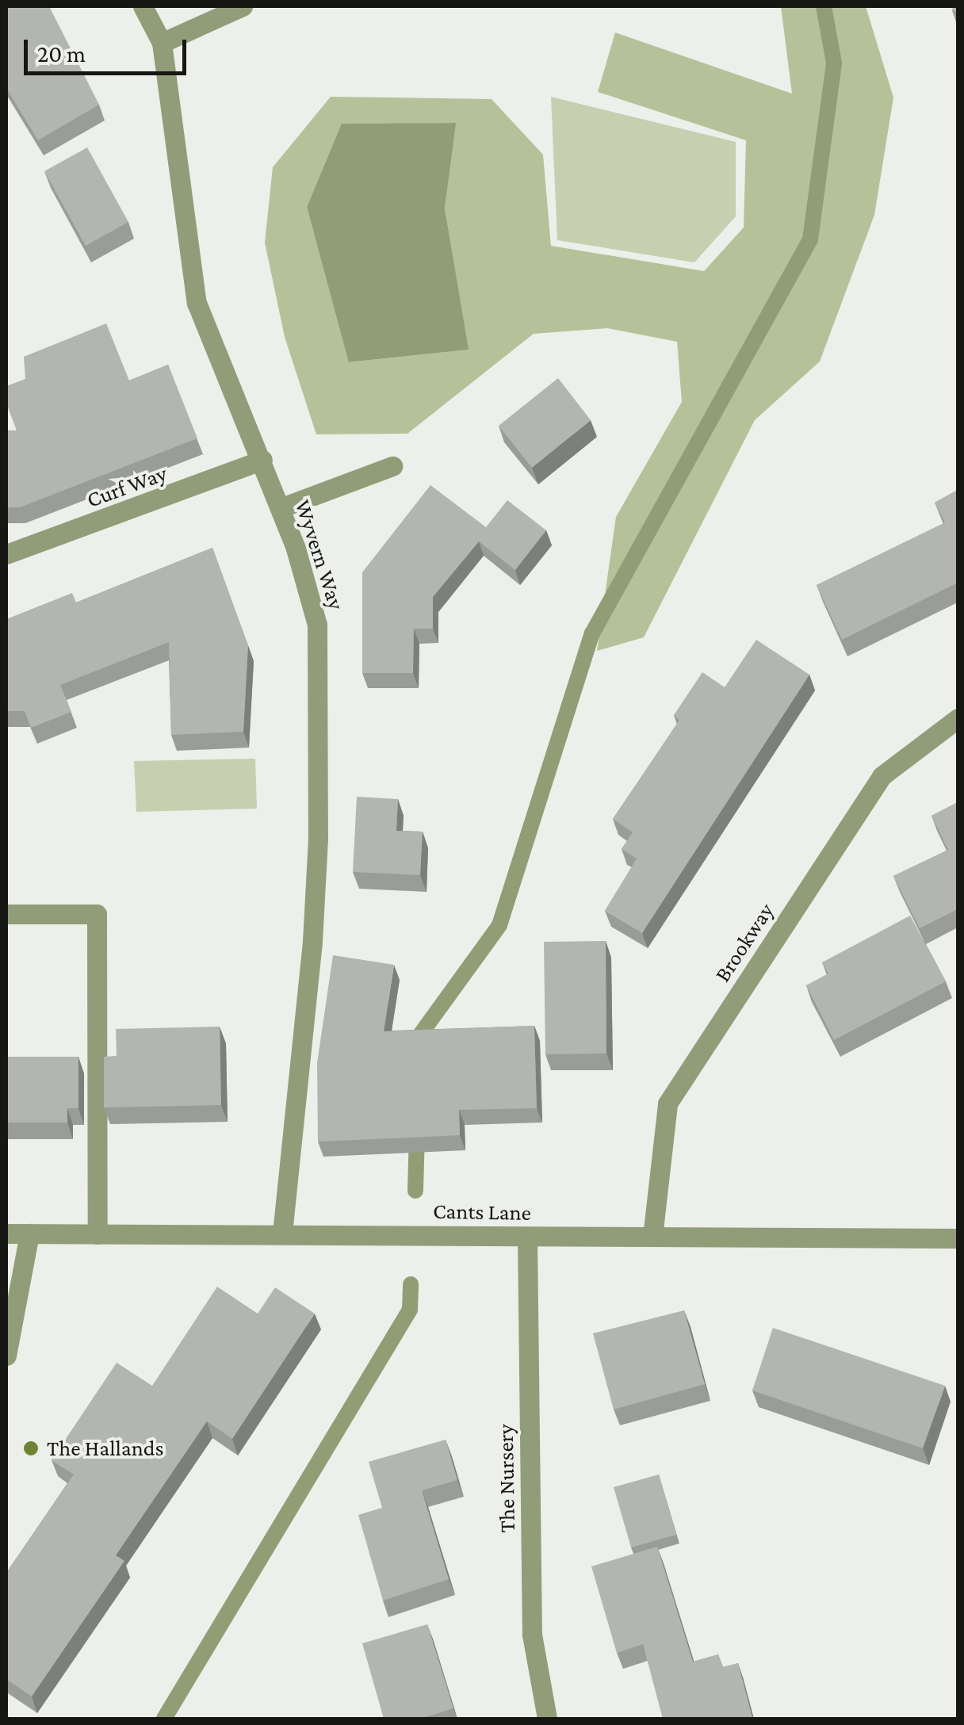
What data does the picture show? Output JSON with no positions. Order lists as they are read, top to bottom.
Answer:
{
  "streets": {
    "street": [
      "Curf Way",
      "Wyvern Way",
      "Brookway",
      "Cants Lane",
      "The Nursery"
    ]
  },
  "crossings": [
    ["Curf Way", "Wyvern Way"],
    ["Wyvern Way", "Cants Lane"],
    ["Brookway", "Cants Lane"],
    ["Cants Lane", "The Nursery"]
  ],
  "places": ["The Hallands"],
  "scale_bar": "20 m"
}
